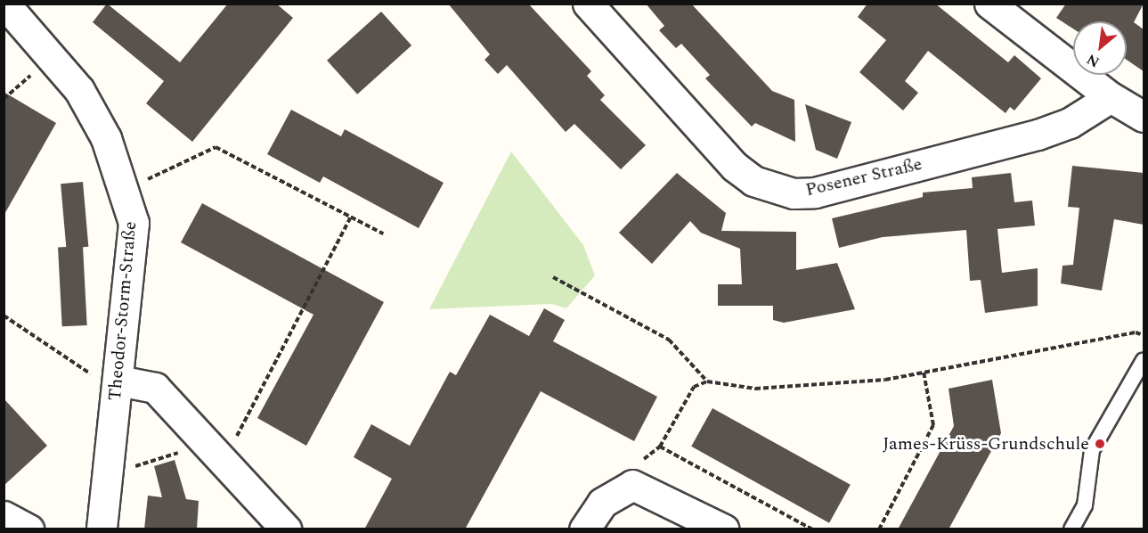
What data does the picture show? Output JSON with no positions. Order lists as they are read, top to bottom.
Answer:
{
  "streets": {
    "street": ["Posener Straße", "Theodor-Storm-Straße"]
  },
  "places": ["James-Krüss-Grundschule"],
  "north": "bottom left"
}
